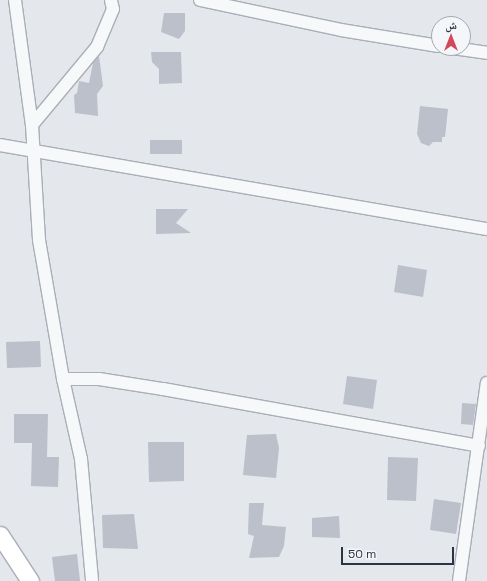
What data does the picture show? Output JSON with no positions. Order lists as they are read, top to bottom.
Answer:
{
  "scale_bar": "50 m",
  "north": "top"
}
